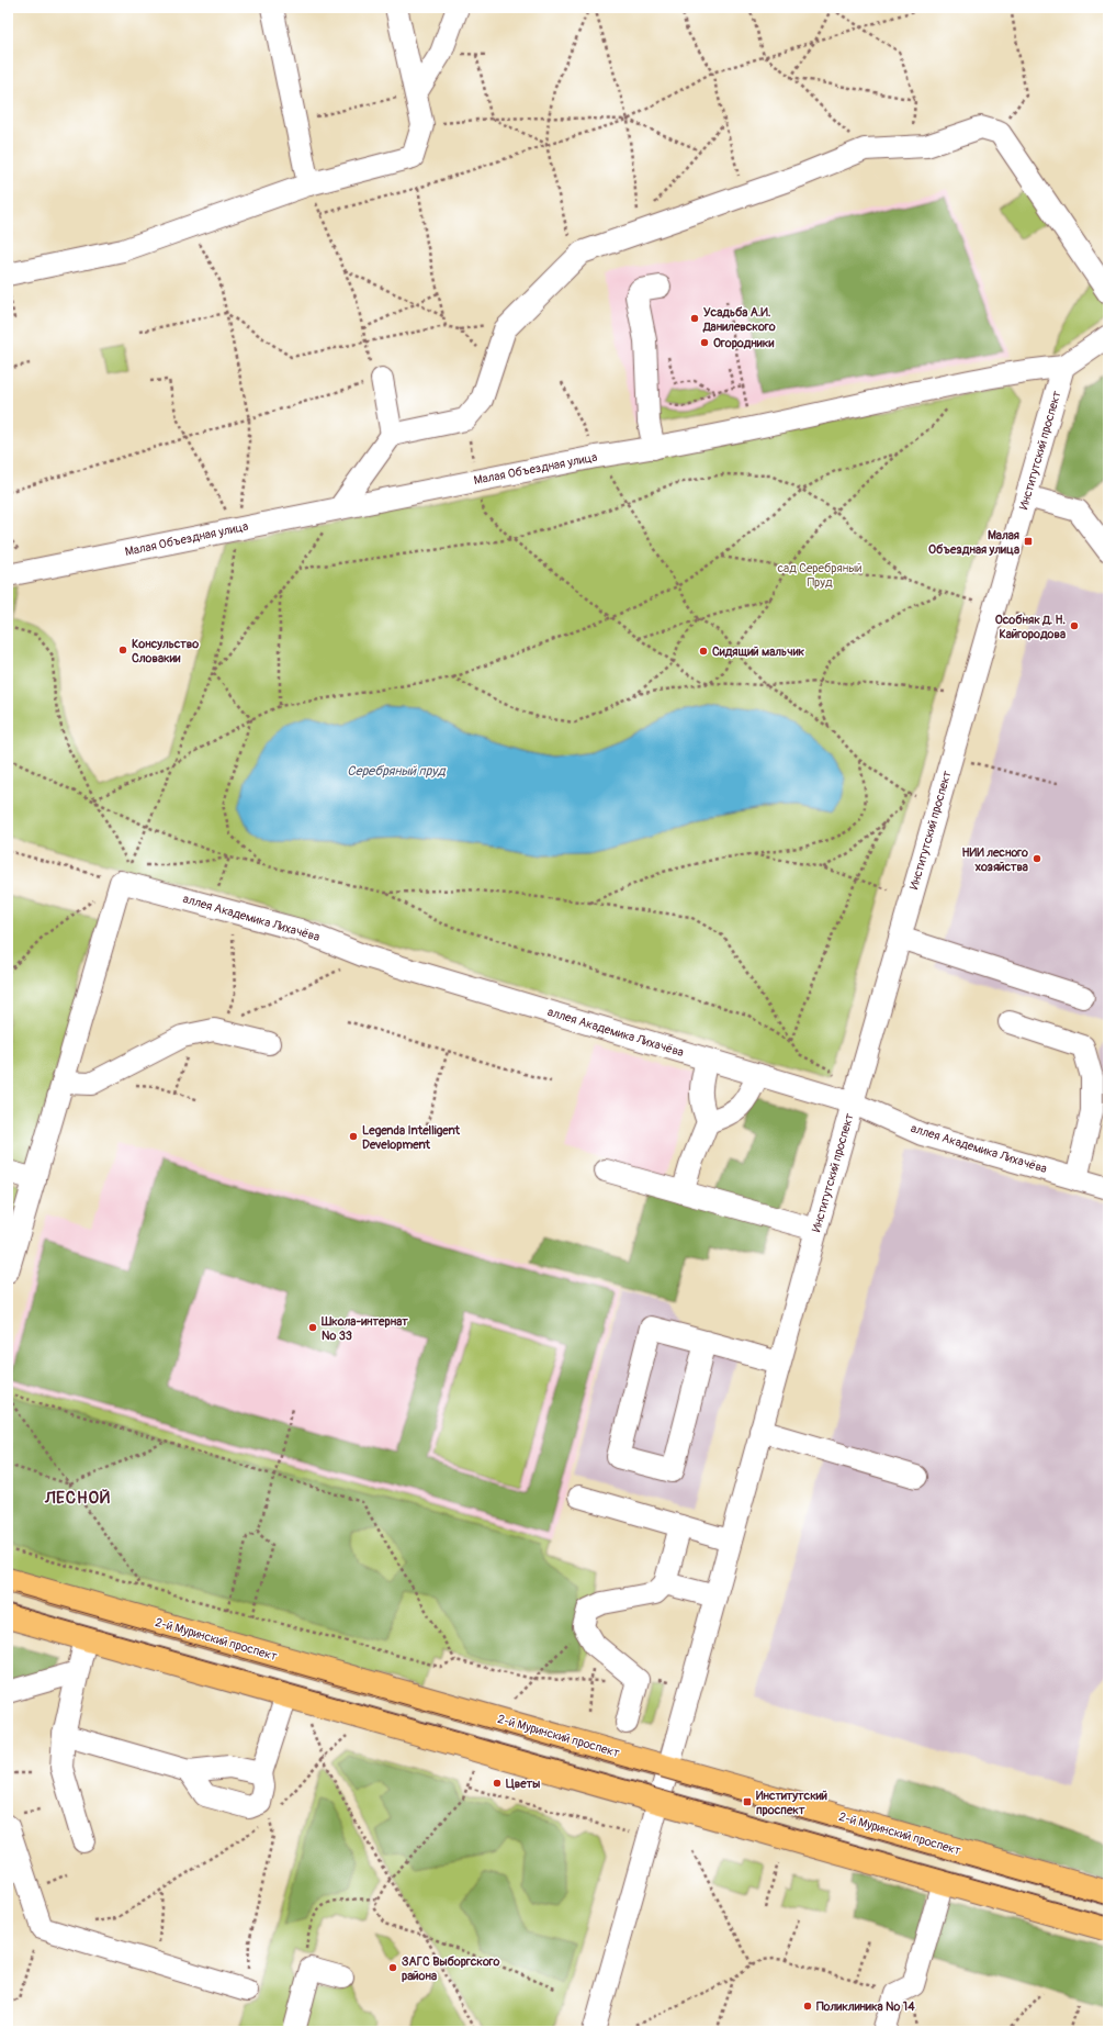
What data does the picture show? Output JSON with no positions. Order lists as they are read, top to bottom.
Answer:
{
  "streets": {
    "main road": ["2-й Муринский проспект"],
    "street": ["Институтский проспект", "Малая Объездная улица", "аллея Академика Лихачёва"]
  },
  "crossings": [
    ["Институтский проспект", "Малая Объездная улица"],
    ["Институтский проспект", "аллея Академика Лихачёва"],
    ["Институтский проспект", "2-й Муринский проспект"]
  ],
  "districts": ["ЛЕСНОЙ"],
  "water": ["Серебряный пруд"],
  "parks": ["сад Серебряный Пруд"],
  "places": {
    "other": [
      "Усадьба А.И. Данилевского",
      "Огородники",
      "Особняк Д. Н. Кайгородова",
      "Консульство Словакии",
      "Сидящий мальчик",
      "НИИ лесного хозяйства",
      "Legenda Intelligent Development",
      "Школа-интернат № 33",
      "Цветы",
      "ЗАГС Выборгского района",
      "Поликлиника № 14"
    ],
    "transit": ["Малая Объездная улица", "Институтский проспект"]
  }
}
